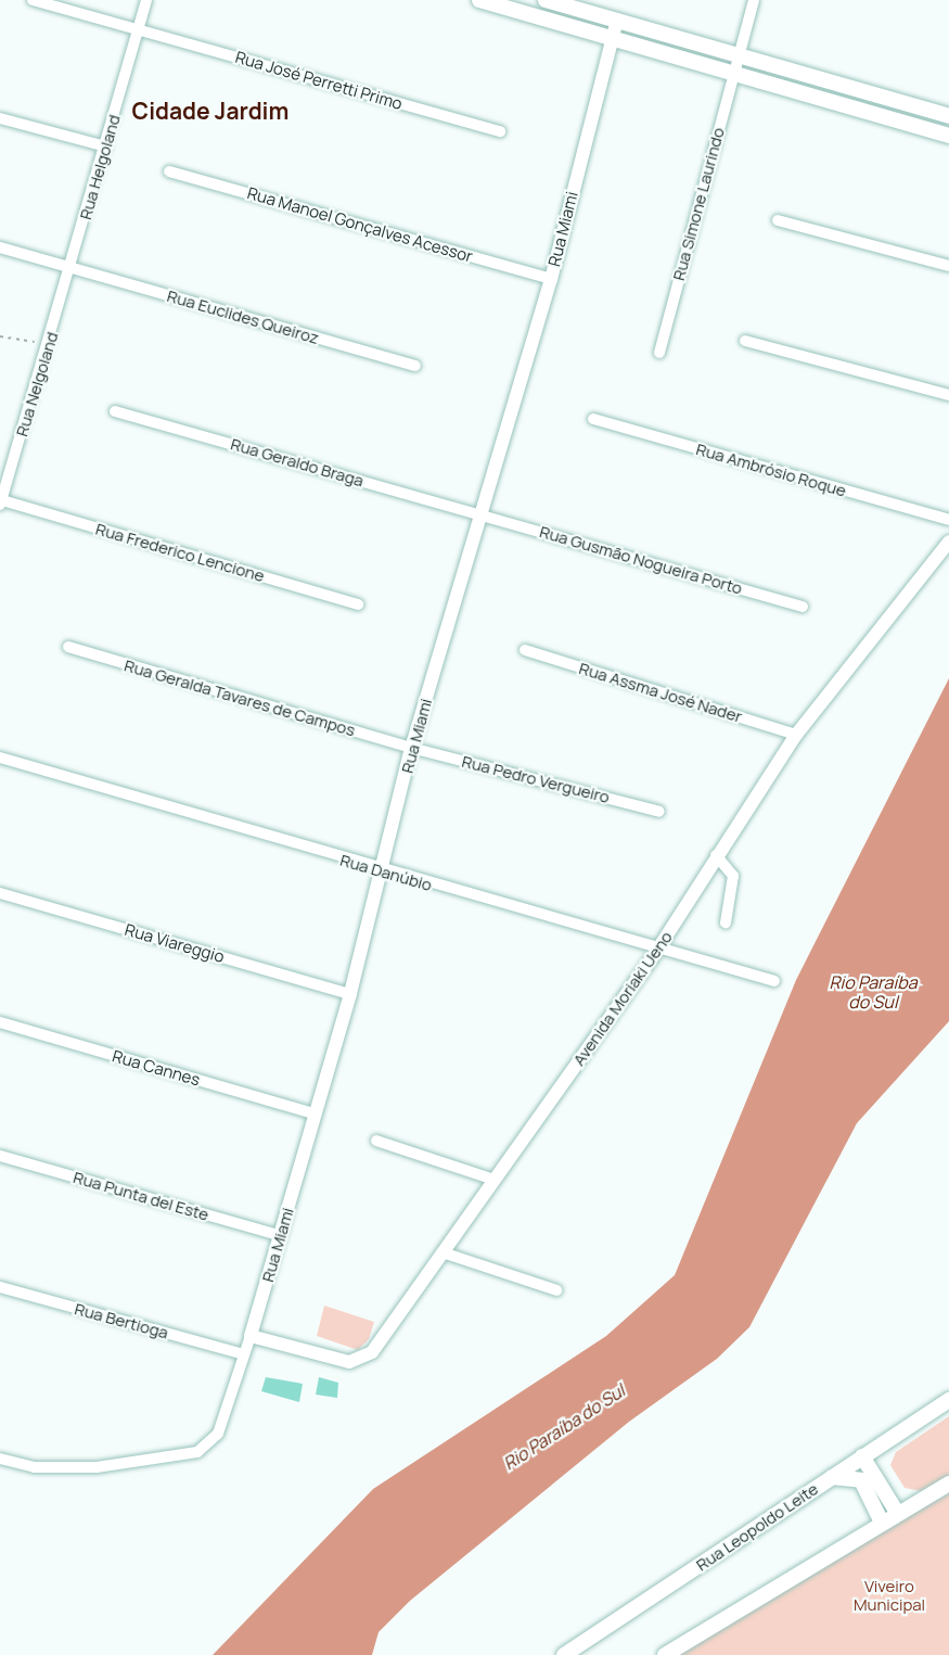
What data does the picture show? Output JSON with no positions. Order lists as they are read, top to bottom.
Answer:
{
  "streets": {
    "main road": ["Rua Leopoldo Leite"],
    "street": [
      "Rua José Perretti Primo",
      "Rua Helgoland",
      "Rua Simone Laurindo",
      "Rua Manoel Gonçalves Acessor",
      "Rua Miami",
      "Rua Euclides Queiroz",
      "Rua Nelgoland",
      "Rua Geraldo Braga",
      "Rua Ambrósio Roque",
      "Rua Frederico Lencione",
      "Rua Gusmão Nogueira Porto",
      "Rua Assma José Nader",
      "Rua Geralda Tavares de Campos",
      "Rua Pedro Vergueiro",
      "Rua Danúbio",
      "Rua Viareggio",
      "Avenida Moriaki Ueno",
      "Rua Cannes",
      "Rua Punta del Este",
      "Rua Bertioga"
    ]
  },
  "crossings": [
    ["Rua José Perretti Primo", "Rua Helgoland"],
    ["Rua Helgoland", "Rua Euclides Queiroz"],
    ["Rua Helgoland", "Rua Nelgoland"],
    ["Rua Manoel Gonçalves Acessor", "Rua Miami"],
    ["Rua Miami", "Rua Geraldo Braga"],
    ["Rua Miami", "Rua Gusmão Nogueira Porto"],
    ["Rua Miami", "Rua Geralda Tavares de Campos"],
    ["Rua Miami", "Rua Pedro Vergueiro"],
    ["Rua Miami", "Rua Danúbio"],
    ["Rua Miami", "Rua Viareggio"],
    ["Rua Miami", "Avenida Moriaki Ueno"],
    ["Rua Miami", "Rua Cannes"],
    ["Rua Miami", "Rua Punta del Este"],
    ["Rua Miami", "Rua Bertioga"],
    ["Rua Euclides Queiroz", "Rua Nelgoland"],
    ["Rua Nelgoland", "Rua Frederico Lencione"],
    ["Rua Geraldo Braga", "Rua Gusmão Nogueira Porto"],
    ["Rua Assma José Nader", "Avenida Moriaki Ueno"],
    ["Rua Geralda Tavares de Campos", "Rua Pedro Vergueiro"],
    ["Rua Danúbio", "Avenida Moriaki Ueno"]
  ],
  "districts": ["Cidade Jardim"],
  "water": ["Rio Paraíba do Sul"],
  "parks": ["Viveiro Municipal"]
}
